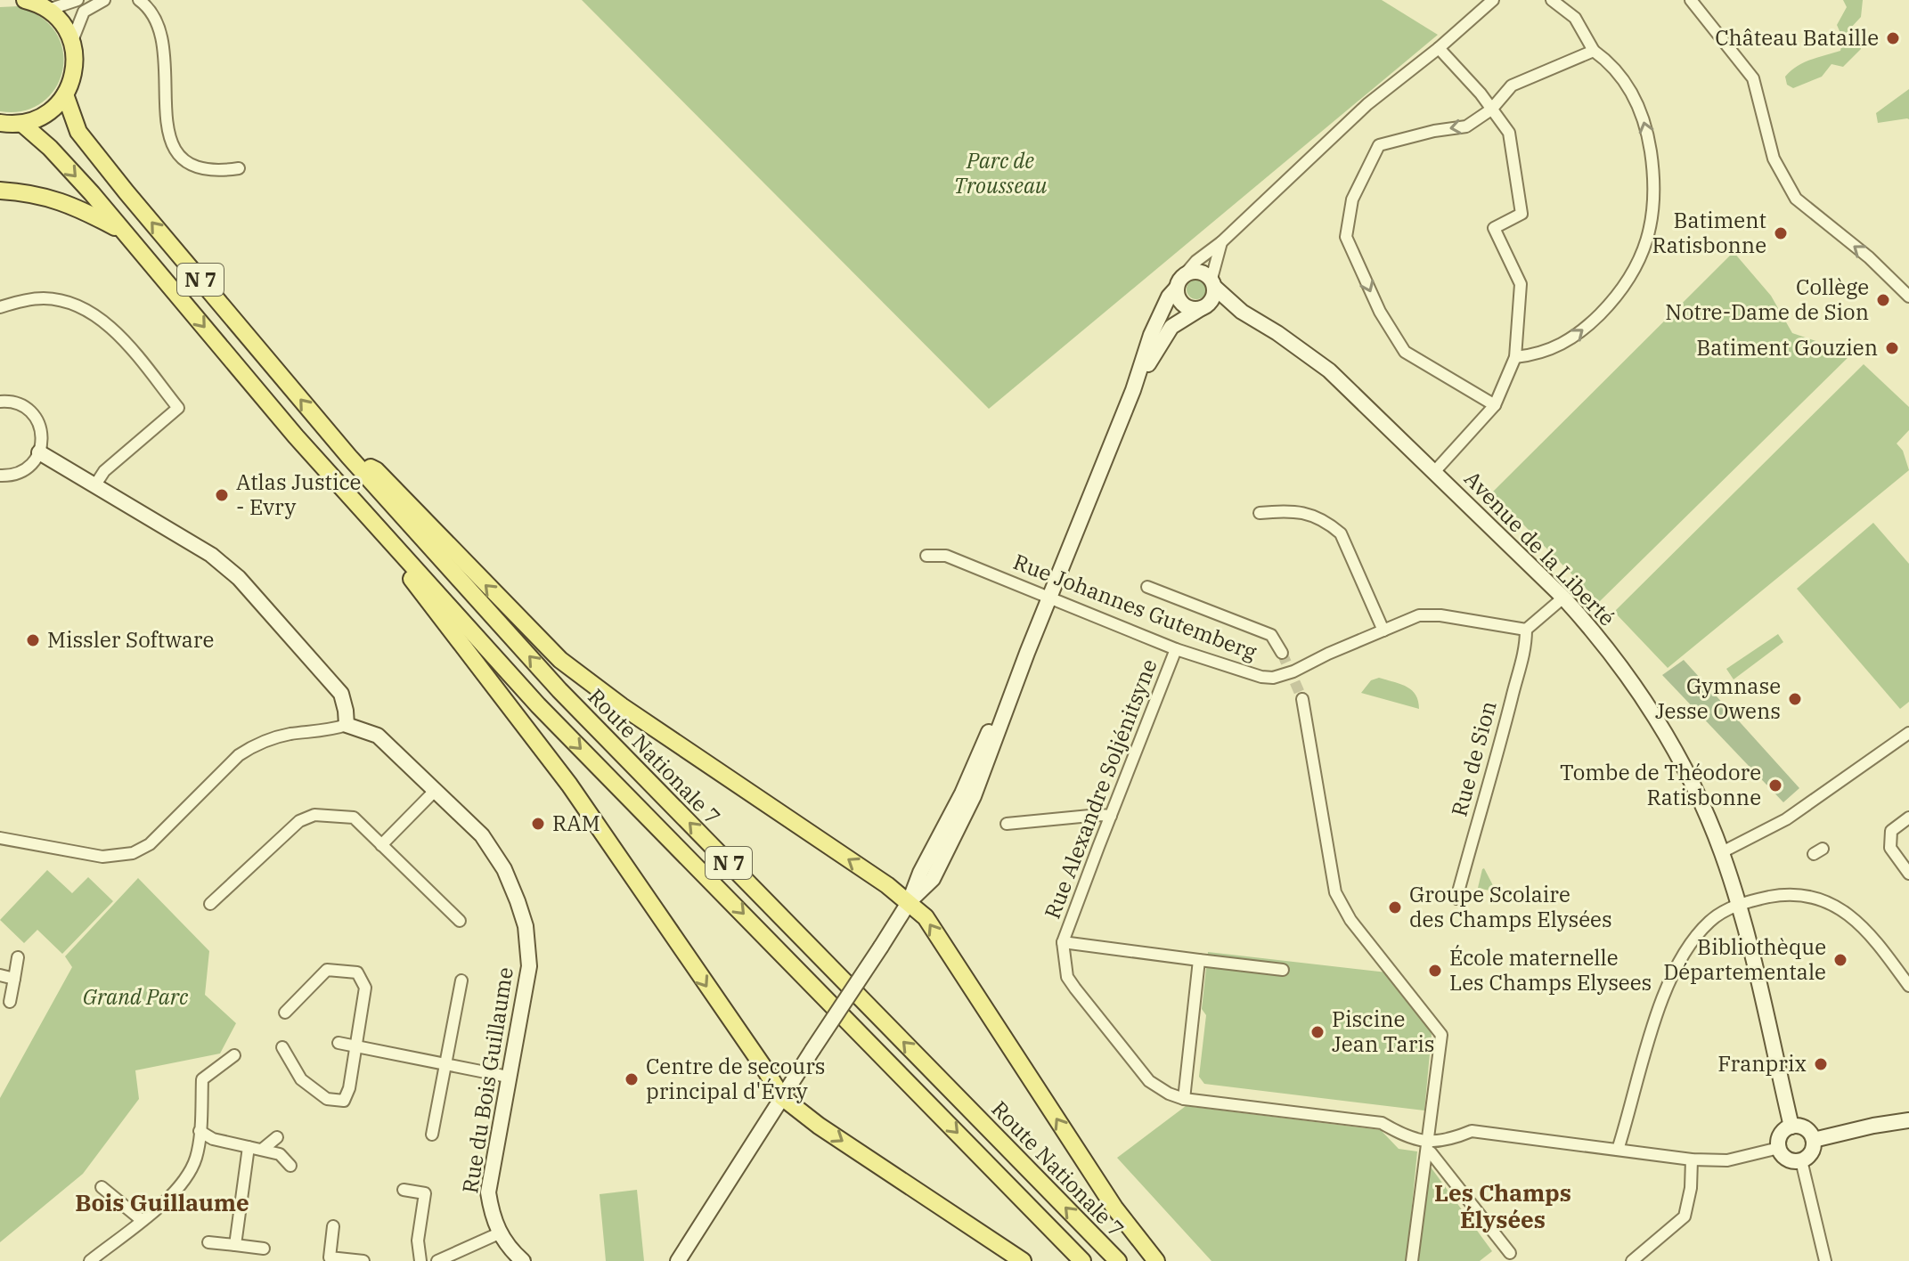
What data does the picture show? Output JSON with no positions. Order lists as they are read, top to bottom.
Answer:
{
  "streets": {
    "main road": ["N 7", "Route Nationale 7"],
    "street": [
      "Avenue de la Liberté",
      "Rue Johannes Gutemberg",
      "Rue de Sion",
      "Rue Alexandre Soljénitsyne",
      "Rue du Bois Guillaume"
    ]
  },
  "crossings": [
    ["N 7", "Route Nationale 7"],
    ["Rue Johannes Gutemberg", "Rue de Sion"],
    ["Rue Johannes Gutemberg", "Rue Alexandre Soljénitsyne"]
  ],
  "districts": ["Les Champs Élysées", "Bois Guillaume"],
  "parks": ["Parc de Trousseau", "Grand Parc"],
  "places": [
    "Château Bataille",
    "Batiment Ratisbonne",
    "Collège Notre-Dame de Sion",
    "Batiment Gouzien",
    "Atlas Justice - Evry",
    "Missler Software",
    "Gymnase Jesse Owens",
    "Tombe de Théodore Ratisbonne",
    "RAM",
    "Groupe Scolaire des Champs Elysées",
    "Bibliothèque Départementale",
    "École maternelle Les Champs Elysees",
    "Piscine Jean Taris",
    "Franprix",
    "Centre de secours principal d'Évry"
  ]
}
